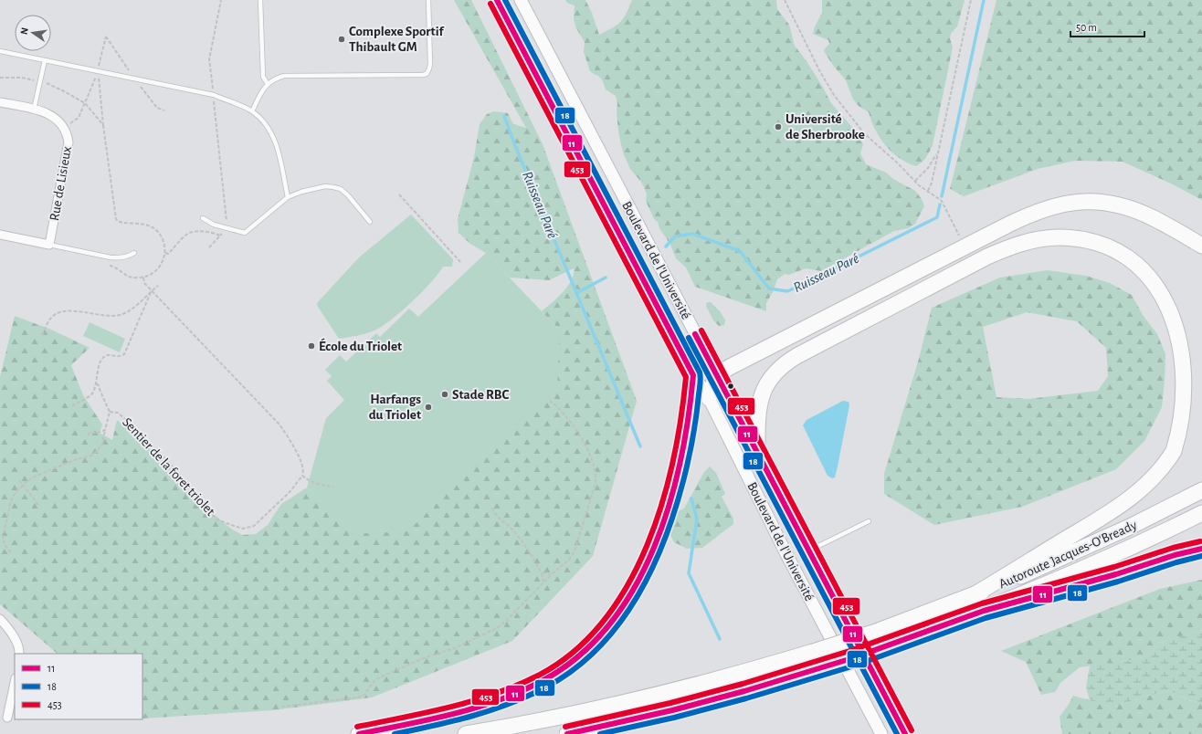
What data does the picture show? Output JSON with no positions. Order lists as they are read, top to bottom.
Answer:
{
  "streets": {
    "highway": ["Autoroute Jacques-O'Bready"],
    "main road": ["Boulevard de l'Université"],
    "street": ["Rue de Lisieux"],
    "path": ["Sentier de la foret triolet"]
  },
  "water": ["Ruisseau Paré"],
  "places": [
    "Complexe Sportif Thibault GM",
    "Université de Sherbrooke",
    "École du Triolet",
    "Stade RBC",
    "Harfangs du Triolet"
  ],
  "lines": ["transit line 11", "transit line 18", "transit line 453"],
  "legend": ["11", "18", "453"],
  "scale_bar": "50 m",
  "north": "left"
}
